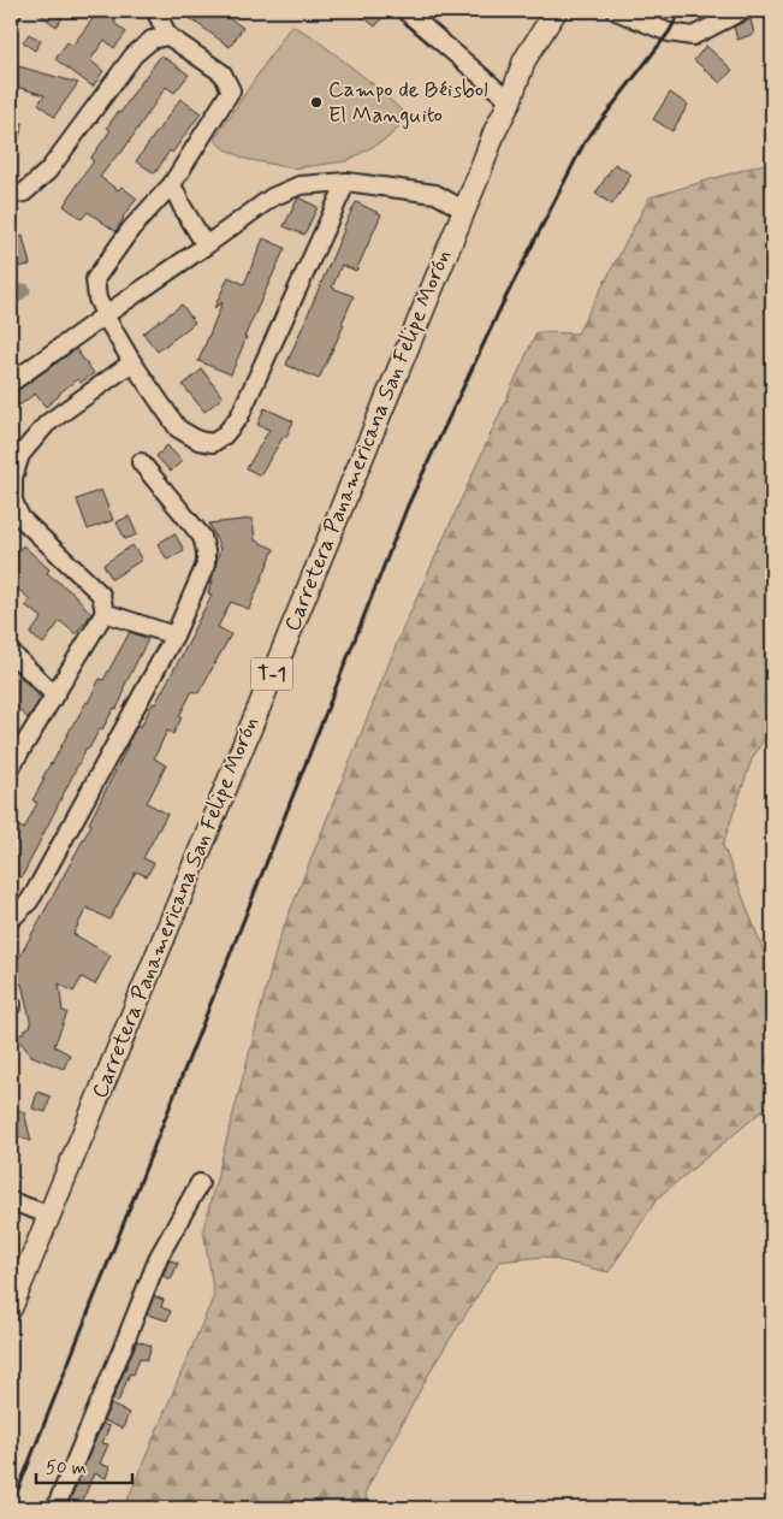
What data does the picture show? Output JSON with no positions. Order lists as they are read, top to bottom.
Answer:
{
  "streets": {
    "main road": ["Carretera Panamericana San Felipe Morón", "T-1"]
  },
  "places": ["Campo de Béisbol El Manguito"],
  "scale_bar": "50 m"
}
